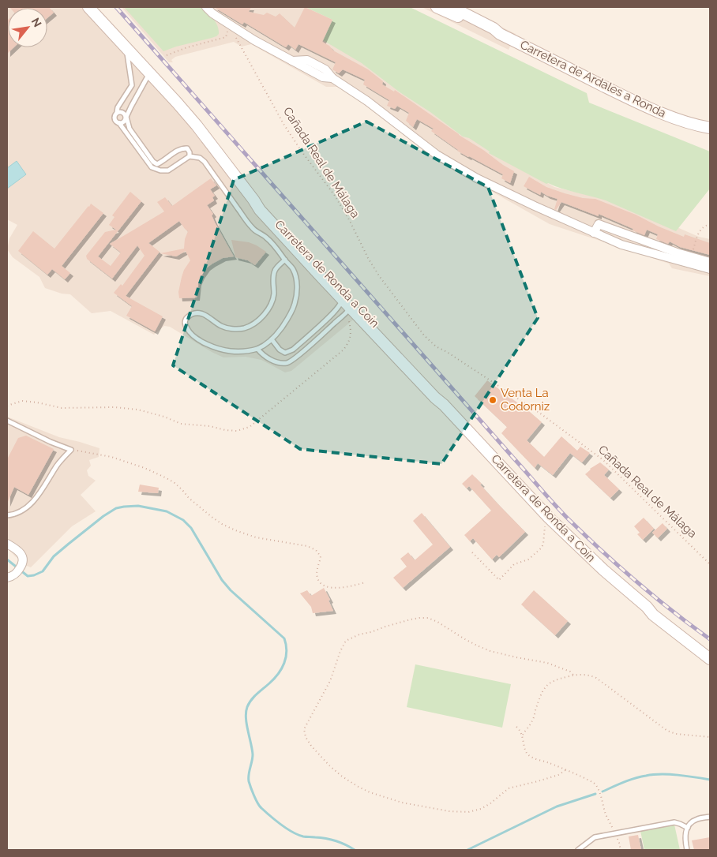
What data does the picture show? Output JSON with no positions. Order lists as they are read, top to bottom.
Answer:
{
  "streets": {
    "main road": ["Carretera de Ardales a Ronda", "Carretera de Ronda a Coín"],
    "path": ["Cañada Real de Málaga"]
  },
  "places": ["Venta La Codorniz"],
  "north": "top right"
}
